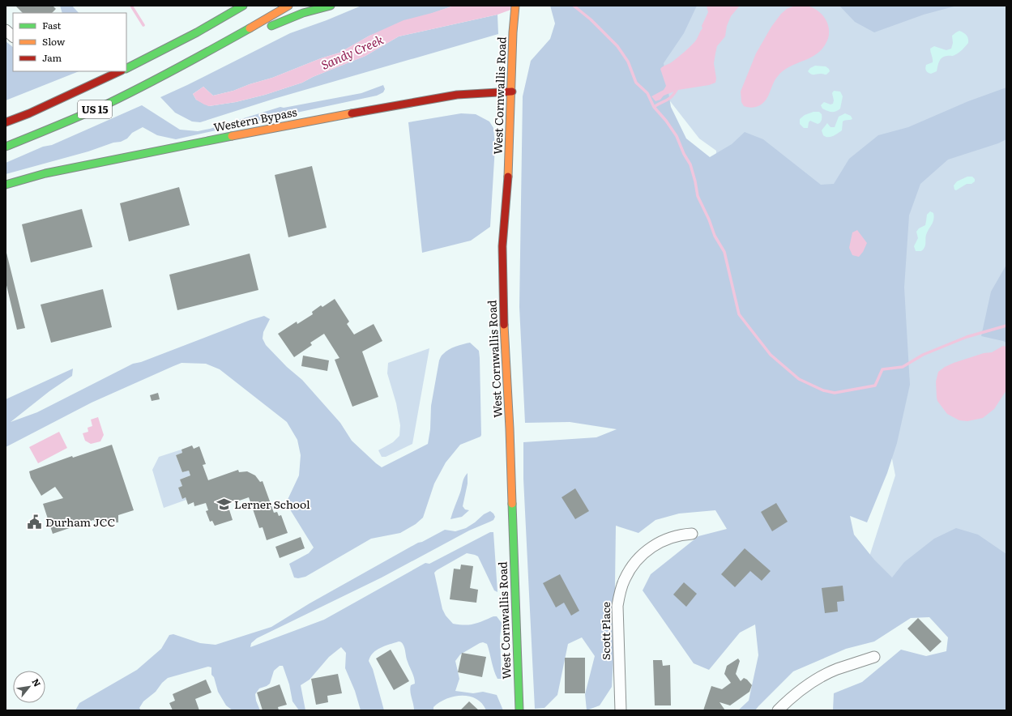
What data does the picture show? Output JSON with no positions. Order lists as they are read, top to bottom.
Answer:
{
  "streets": {
    "main road": ["West Cornwallis Road", "US 15", "Western Bypass"],
    "street": ["Scott Place"]
  },
  "crossings": [
    ["West Cornwallis Road", "Western Bypass"]
  ],
  "water": ["Sandy Creek"],
  "places": {
    "school or university": ["Lerner School"],
    "public building": ["Durham JCC"]
  },
  "legend": ["Fast", "Slow", "Jam"],
  "north": "top right"
}
